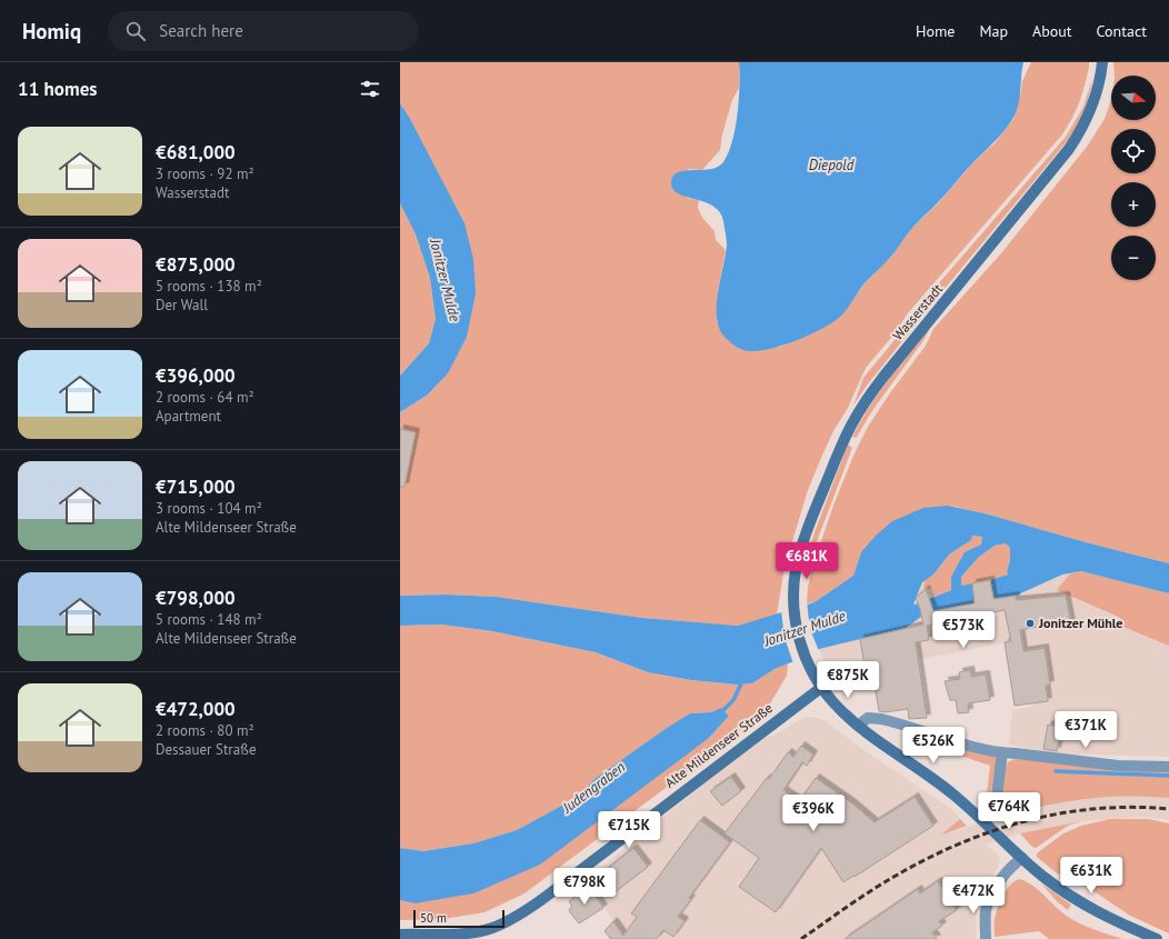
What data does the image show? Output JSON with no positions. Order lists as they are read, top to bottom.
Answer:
{
  "streets": {
    "main road": ["Wasserstadt", "Alte Mildenseer Straße"]
  },
  "crossings": [
    ["Wasserstadt", "Alte Mildenseer Straße"]
  ],
  "water": ["Diepold", "Jonitzer Mulde", "Judengraben"],
  "places": ["Jonitzer Mühle"],
  "scale_bar": "50 m",
  "north": "right",
  "page": {
    "header": "Homiq",
    "search": "Search here",
    "nav": [
      "Home",
      "Map",
      "About",
      "Contact"
    ],
    "heading": "11 homes",
    "map_buttons": ["+", "−"],
    "list": [
      {
        "name": "€681,000",
        "note": "3 rooms · 92 m² · Wasserstadt"
      },
      {
        "name": "€875,000",
        "note": "5 rooms · 138 m² · Der Wall"
      },
      {
        "name": "€396,000",
        "note": "2 rooms · 64 m² · Apartment"
      },
      {
        "name": "€715,000",
        "note": "3 rooms · 104 m² · Alte Mildenseer Straße"
      },
      {
        "name": "€798,000",
        "note": "5 rooms · 148 m² · Alte Mildenseer Straße"
      },
      {
        "name": "€472,000",
        "note": "2 rooms · 80 m² · Dessauer Straße"
      }
    ],
    "price": [
      "€681K",
      "€573K",
      "€875K",
      "€371K",
      "€526K",
      "€764K",
      "€396K",
      "€715K",
      "€631K",
      "€798K",
      "€472K"
    ],
    "scale": "50 m"
  }
}
